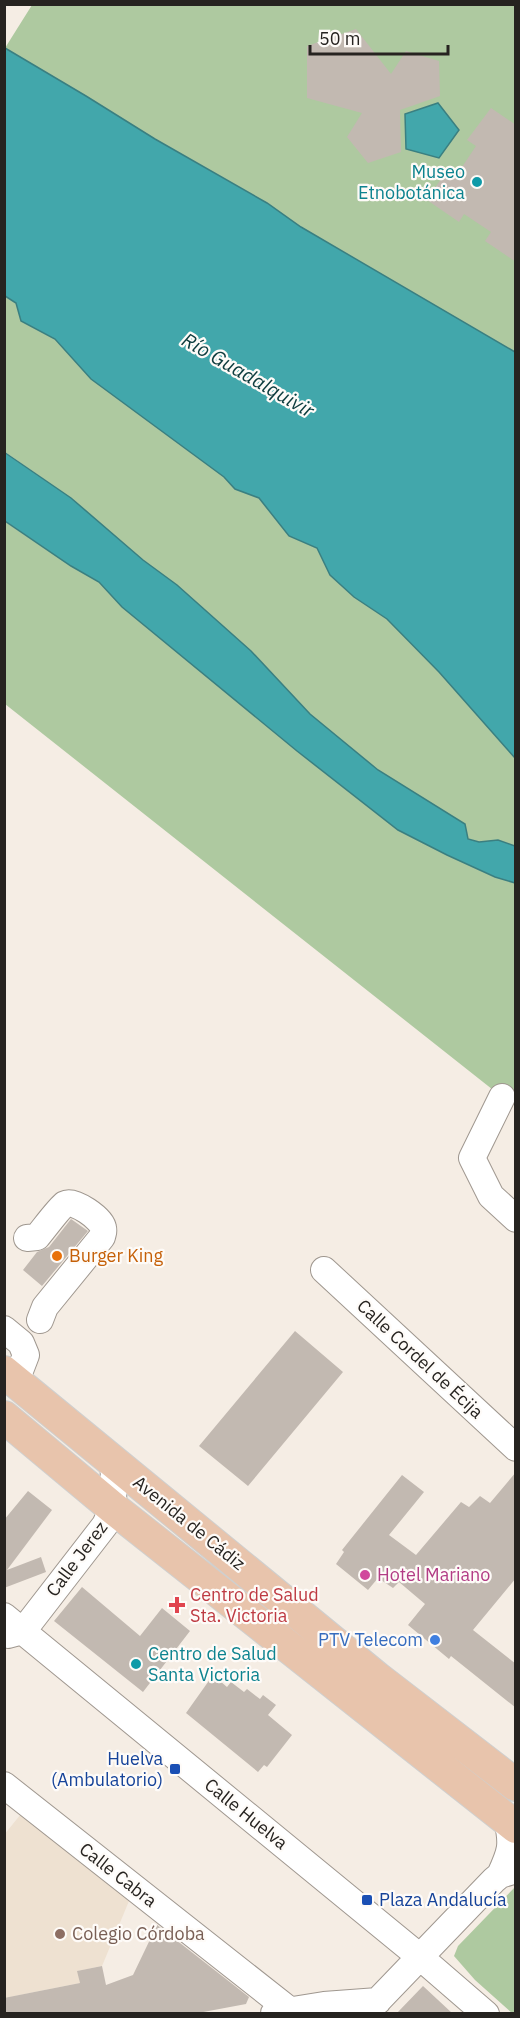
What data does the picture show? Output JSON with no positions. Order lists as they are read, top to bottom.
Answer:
{
  "streets": {
    "main road": ["Avenida de Cádiz"],
    "street": [
      "Calle Cordel de Écija",
      "Calle Jerez",
      "Calle Huelva",
      "Calle Cabra"
    ]
  },
  "crossings": [
    ["Avenida de Cádiz", "Calle Jerez"],
    ["Calle Jerez", "Calle Huelva"]
  ],
  "water": ["Río Guadalquivir"],
  "places": {
    "other": [
      "Museo Etnobotánica",
      "Burger King",
      "Hotel Mariano",
      "PTV Telecom",
      "Centro de Salud Santa Victoria",
      "Colegio Córdoba"
    ],
    "health": ["Centro de Salud Sta. Victoria"],
    "transit": ["Huelva (Ambulatorio)", "Plaza Andalucía"]
  },
  "scale_bar": "50 m"
}
